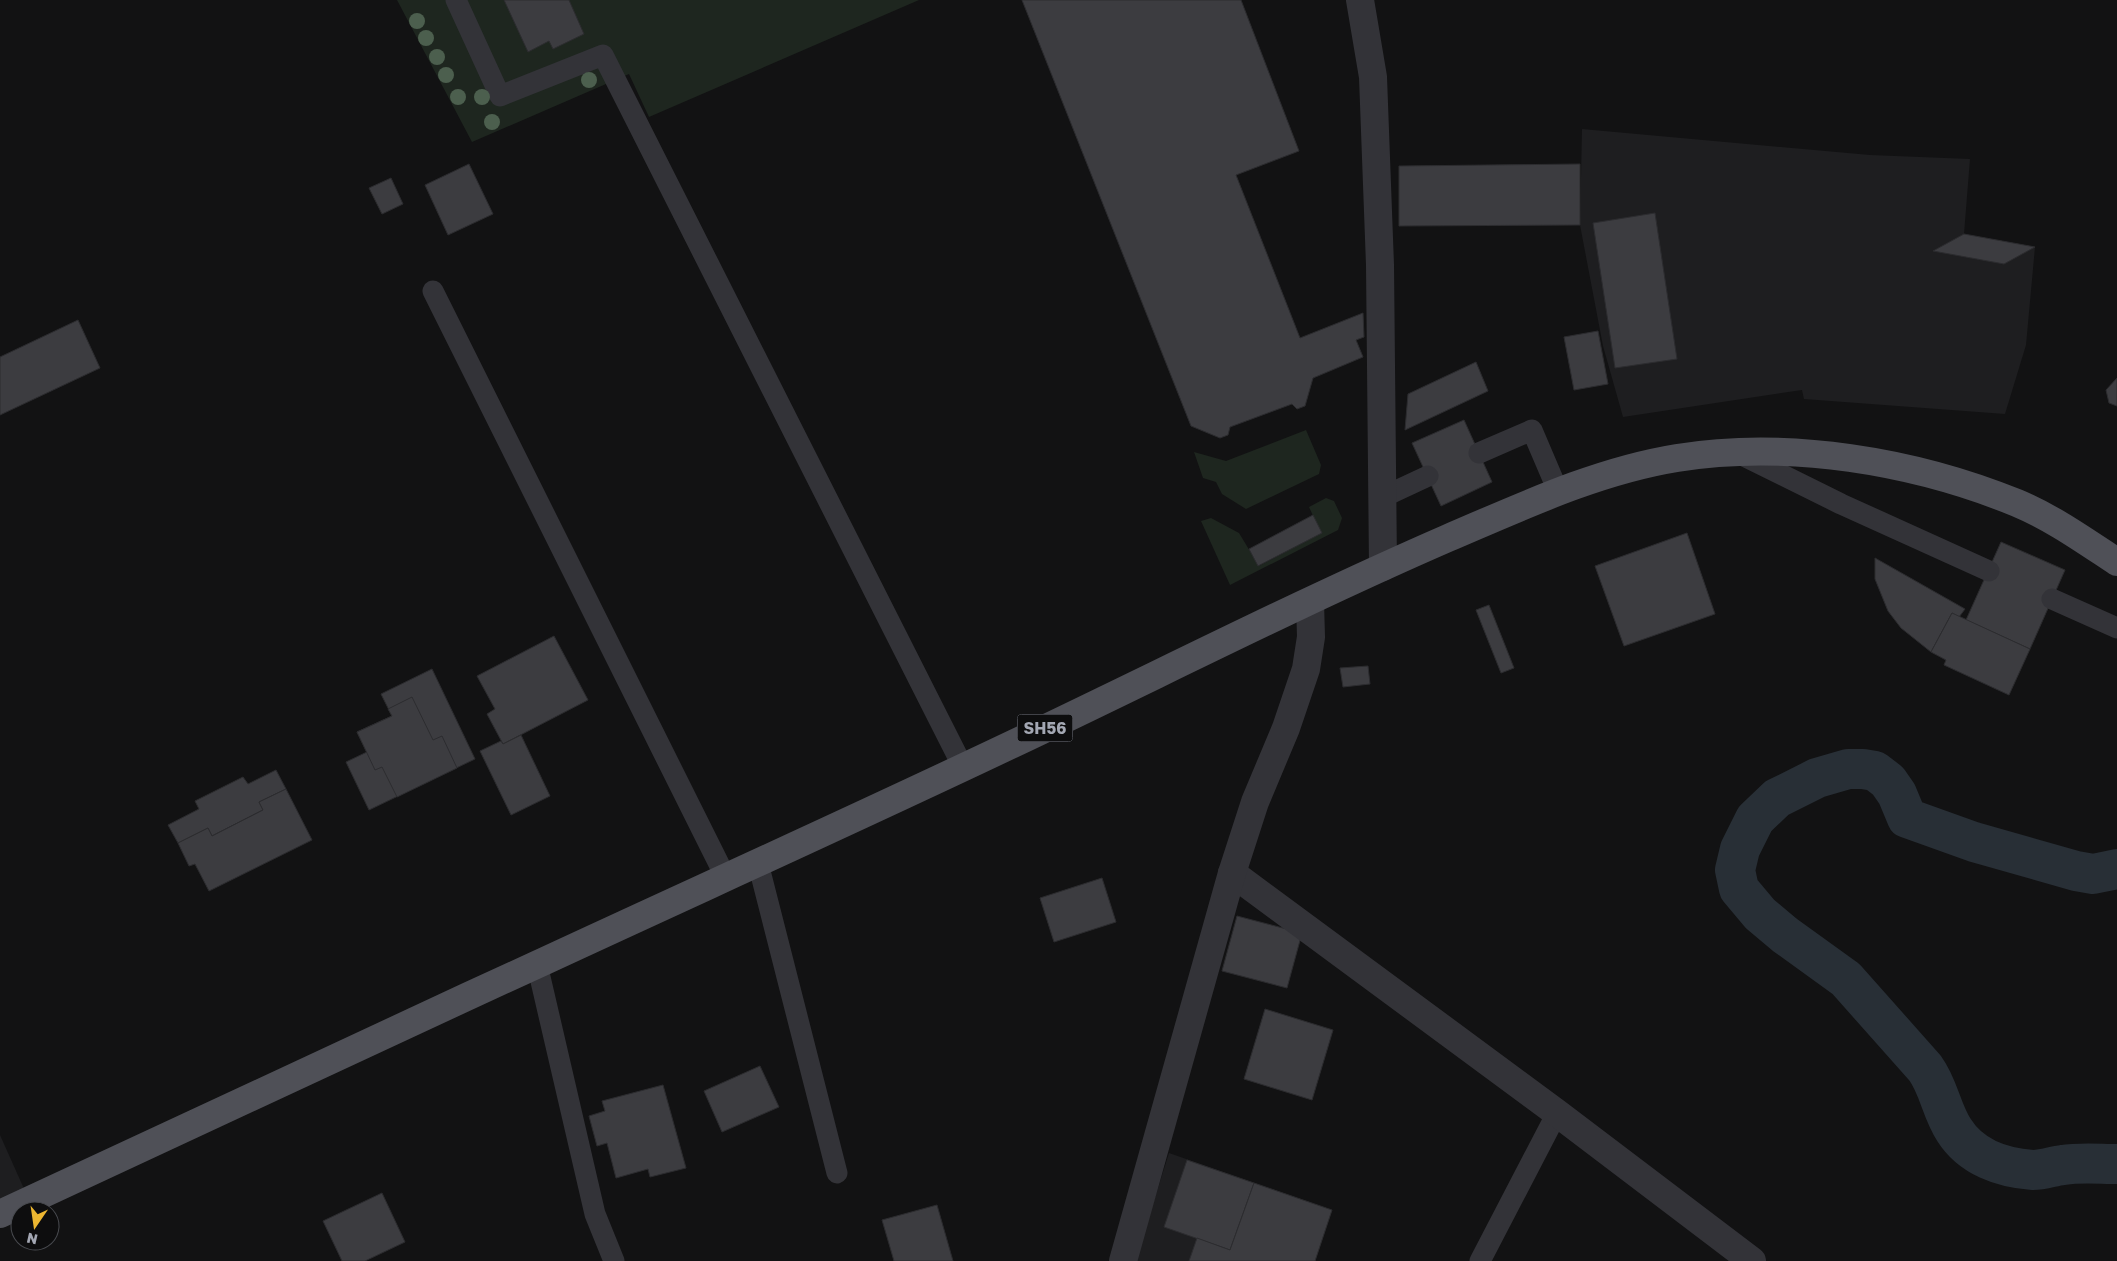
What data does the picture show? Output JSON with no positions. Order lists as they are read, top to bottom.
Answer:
{
  "streets": {
    "main road": ["SH56"]
  },
  "north": "bottom"
}
